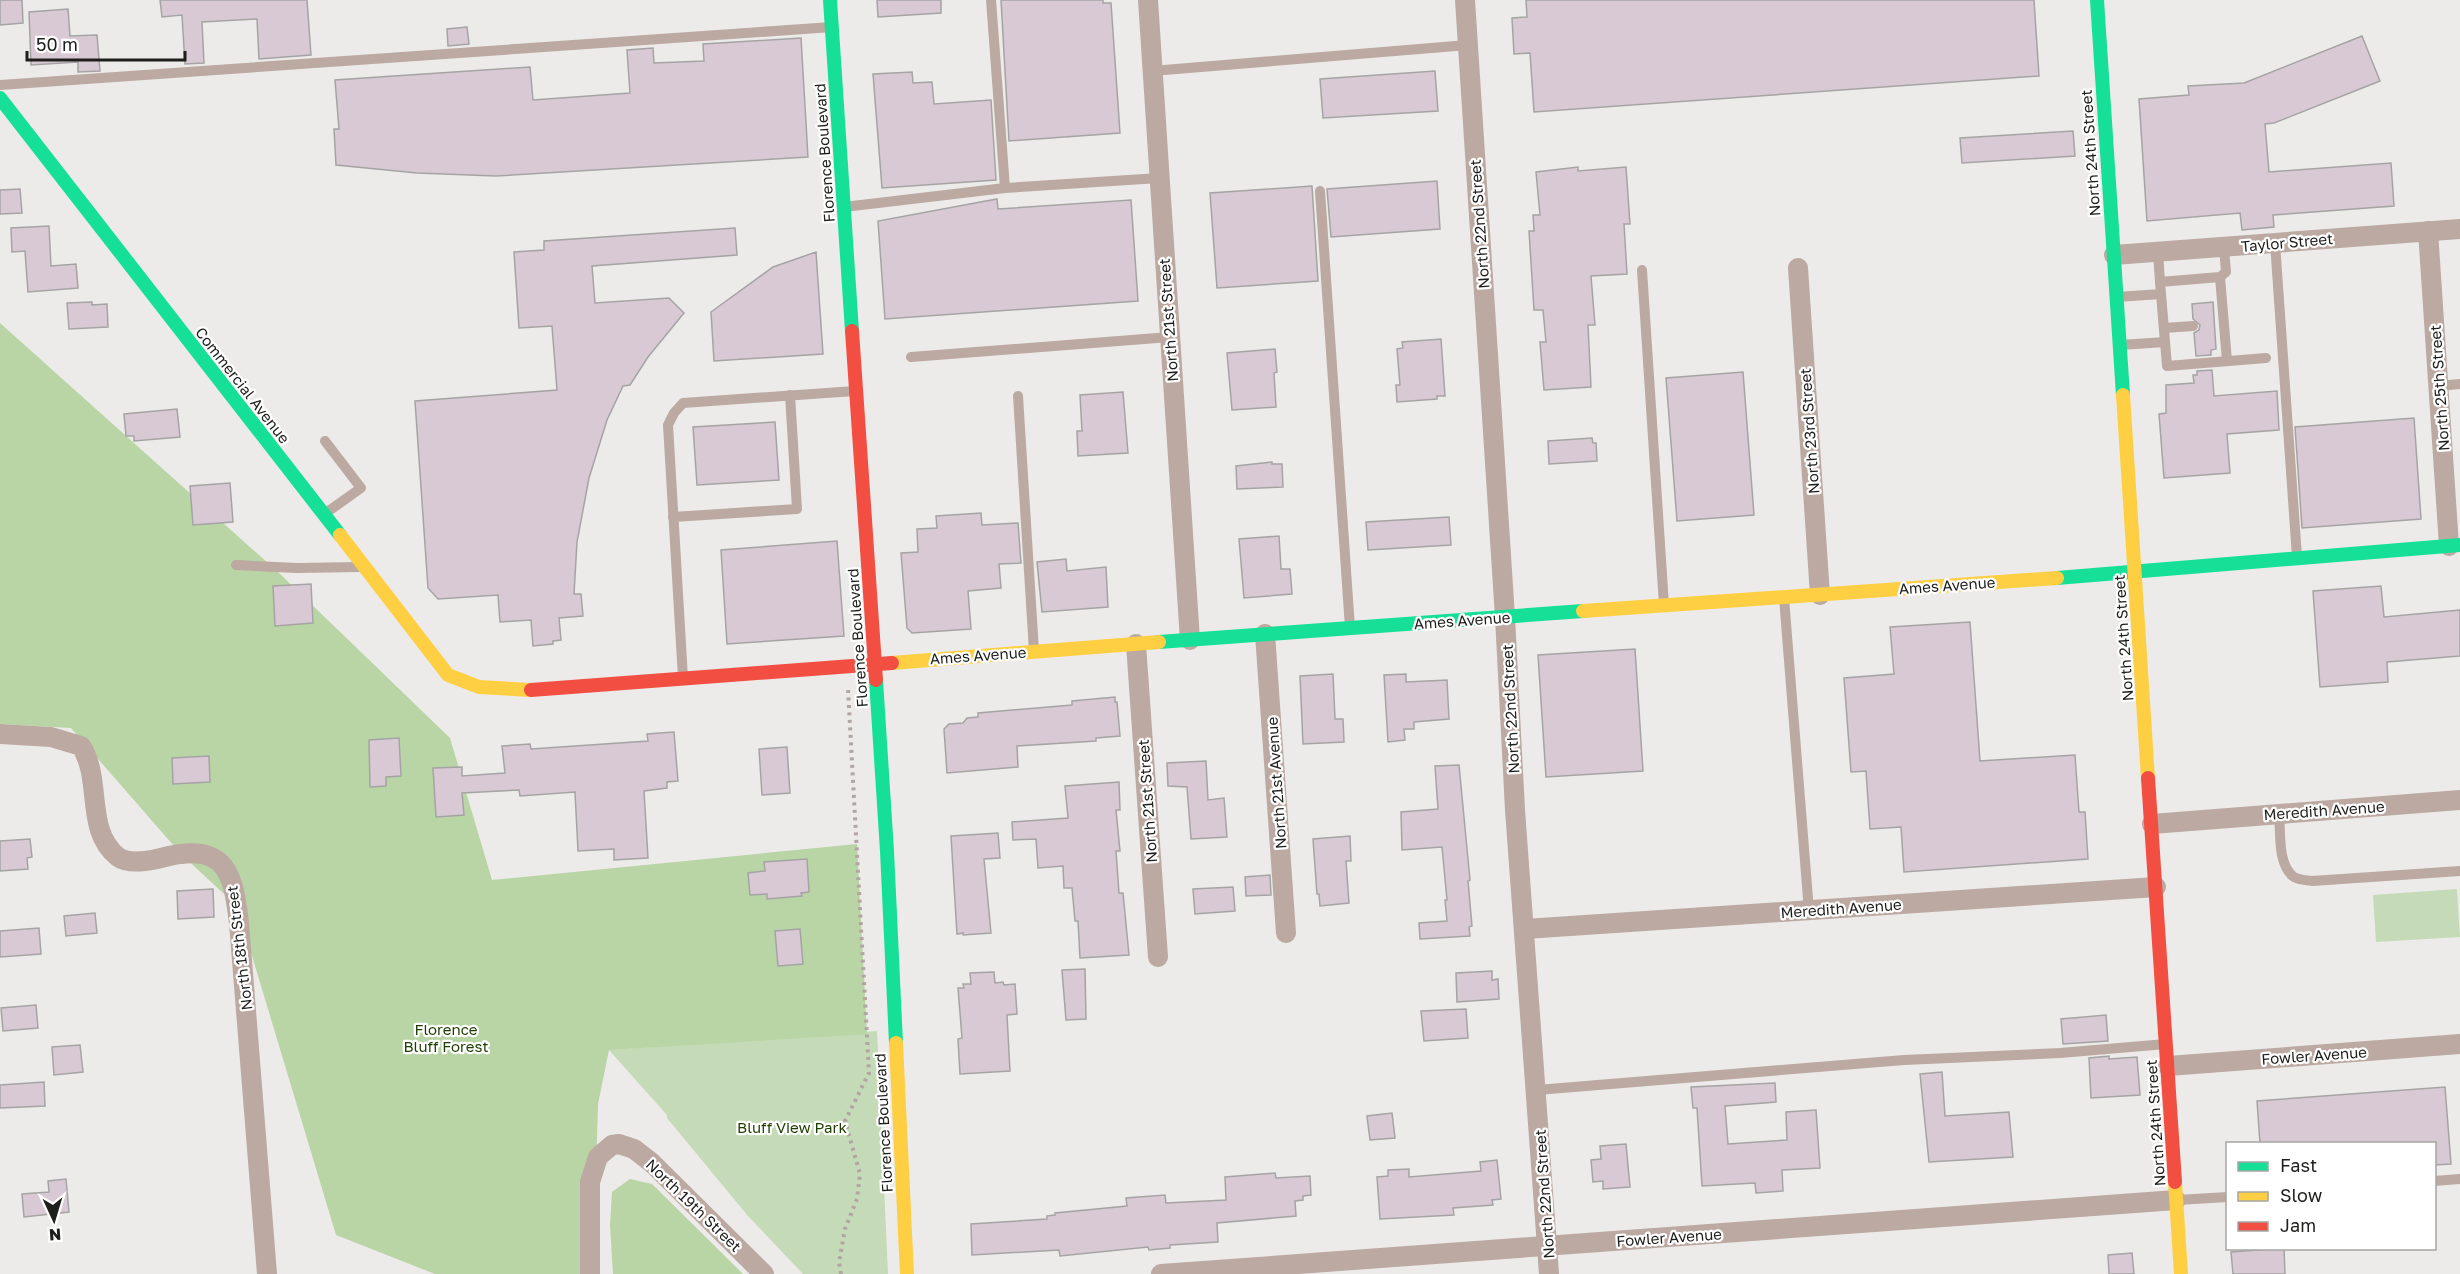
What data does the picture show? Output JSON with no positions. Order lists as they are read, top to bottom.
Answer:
{
  "streets": {
    "main road": [
      "Florence Boulevard",
      "North 24th Street",
      "Commercial Avenue",
      "Ames Avenue"
    ],
    "street": [
      "North 22nd Street",
      "Taylor Street",
      "North 21st Street",
      "North 25th Street",
      "North 23rd Street",
      "North 21st Avenue",
      "Meredith Avenue",
      "North 18th Street",
      "Fowler Avenue",
      "North 19th Street"
    ]
  },
  "crossings": [
    ["Florence Boulevard", "Ames Avenue"],
    ["North 24th Street", "Taylor Street"],
    ["North 24th Street", "Ames Avenue"],
    ["North 24th Street", "Meredith Avenue"],
    ["North 24th Street", "Fowler Avenue"],
    ["North 22nd Street", "Ames Avenue"],
    ["North 22nd Street", "Meredith Avenue"],
    ["North 22nd Street", "Fowler Avenue"],
    ["Taylor Street", "North 25th Street"],
    ["North 21st Street", "Ames Avenue"],
    ["Commercial Avenue", "Ames Avenue"],
    ["North 25th Street", "Ames Avenue"],
    ["North 23rd Street", "Ames Avenue"],
    ["Ames Avenue", "North 21st Avenue"]
  ],
  "parks": ["Florence Bluff Forest", "Bluff View Park"],
  "legend": ["Fast", "Slow", "Jam"],
  "scale_bar": "50 m",
  "north": "bottom"
}
